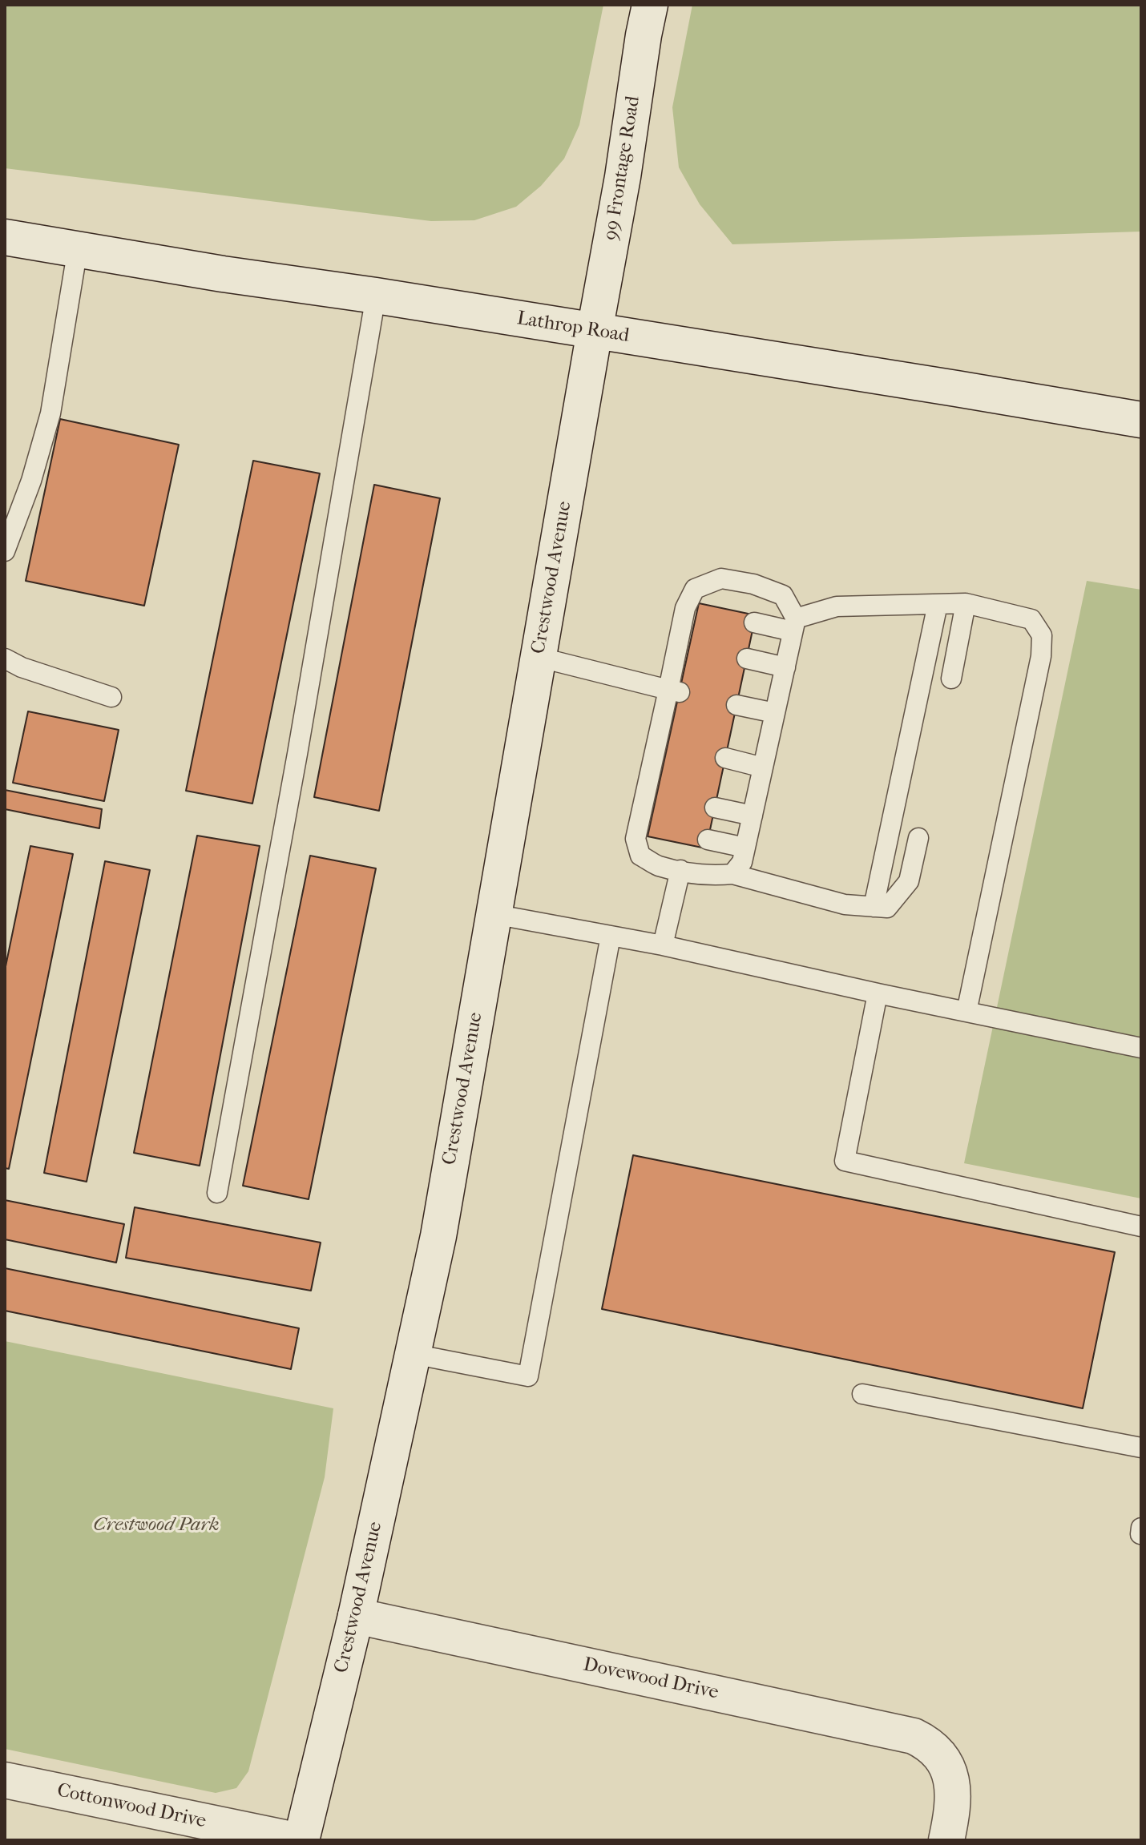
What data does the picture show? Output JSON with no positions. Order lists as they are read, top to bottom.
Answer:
{
  "streets": {
    "street": [
      "99 Frontage Road",
      "Lathrop Road",
      "Crestwood Avenue",
      "Dovewood Drive",
      "Cottonwood Drive"
    ]
  },
  "crossings": [
    ["99 Frontage Road", "Lathrop Road"],
    ["99 Frontage Road", "Crestwood Avenue"],
    ["Lathrop Road", "Crestwood Avenue"],
    ["Crestwood Avenue", "Dovewood Drive"]
  ],
  "parks": ["Crestwood Park"]
}
